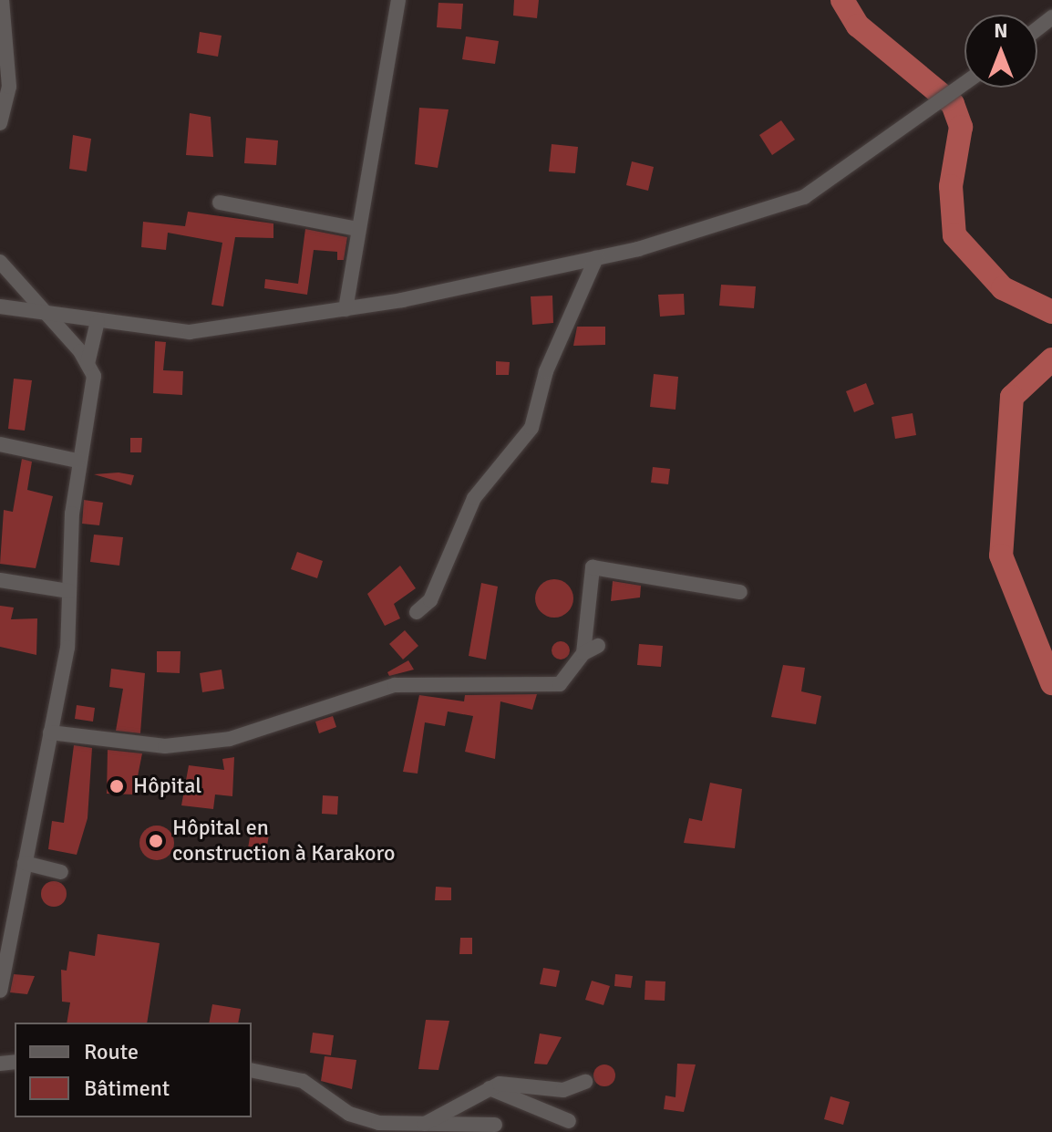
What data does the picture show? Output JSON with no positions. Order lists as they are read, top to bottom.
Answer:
{
  "places": ["Hôpital", "Hôpital en construction à Karakoro"],
  "legend": ["Route", "Bâtiment"],
  "north": "top"
}
